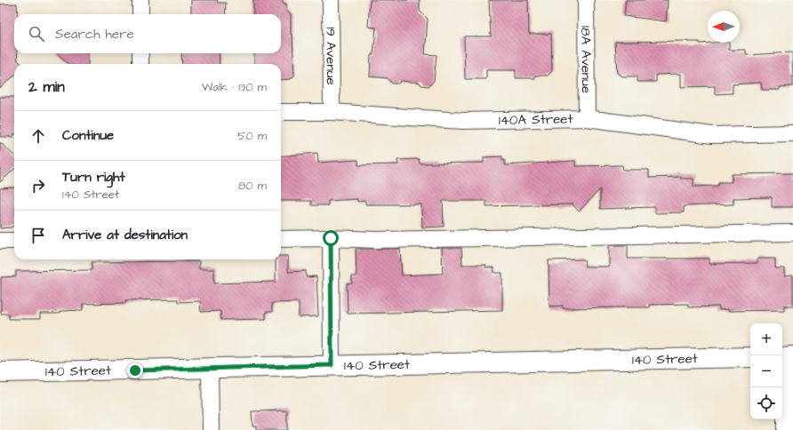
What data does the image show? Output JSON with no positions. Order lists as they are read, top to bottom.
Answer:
{
  "streets": {
    "main road": ["140 Street"],
    "street": ["19 Avenue", "18A Avenue", "140A Street"]
  },
  "crossings": [
    ["19 Avenue", "140A Street"],
    ["18A Avenue", "140A Street"]
  ],
  "north": "left",
  "page": {
    "search": "Search here",
    "heading": ["2 min", "Walk · 130 m"],
    "list": [
      ["Continue", "50 m"],
      ["Turn right", "140 Street", "80 m"],
      "Arrive at destination"
    ],
    "map_buttons": ["+", "−"]
  }
}
